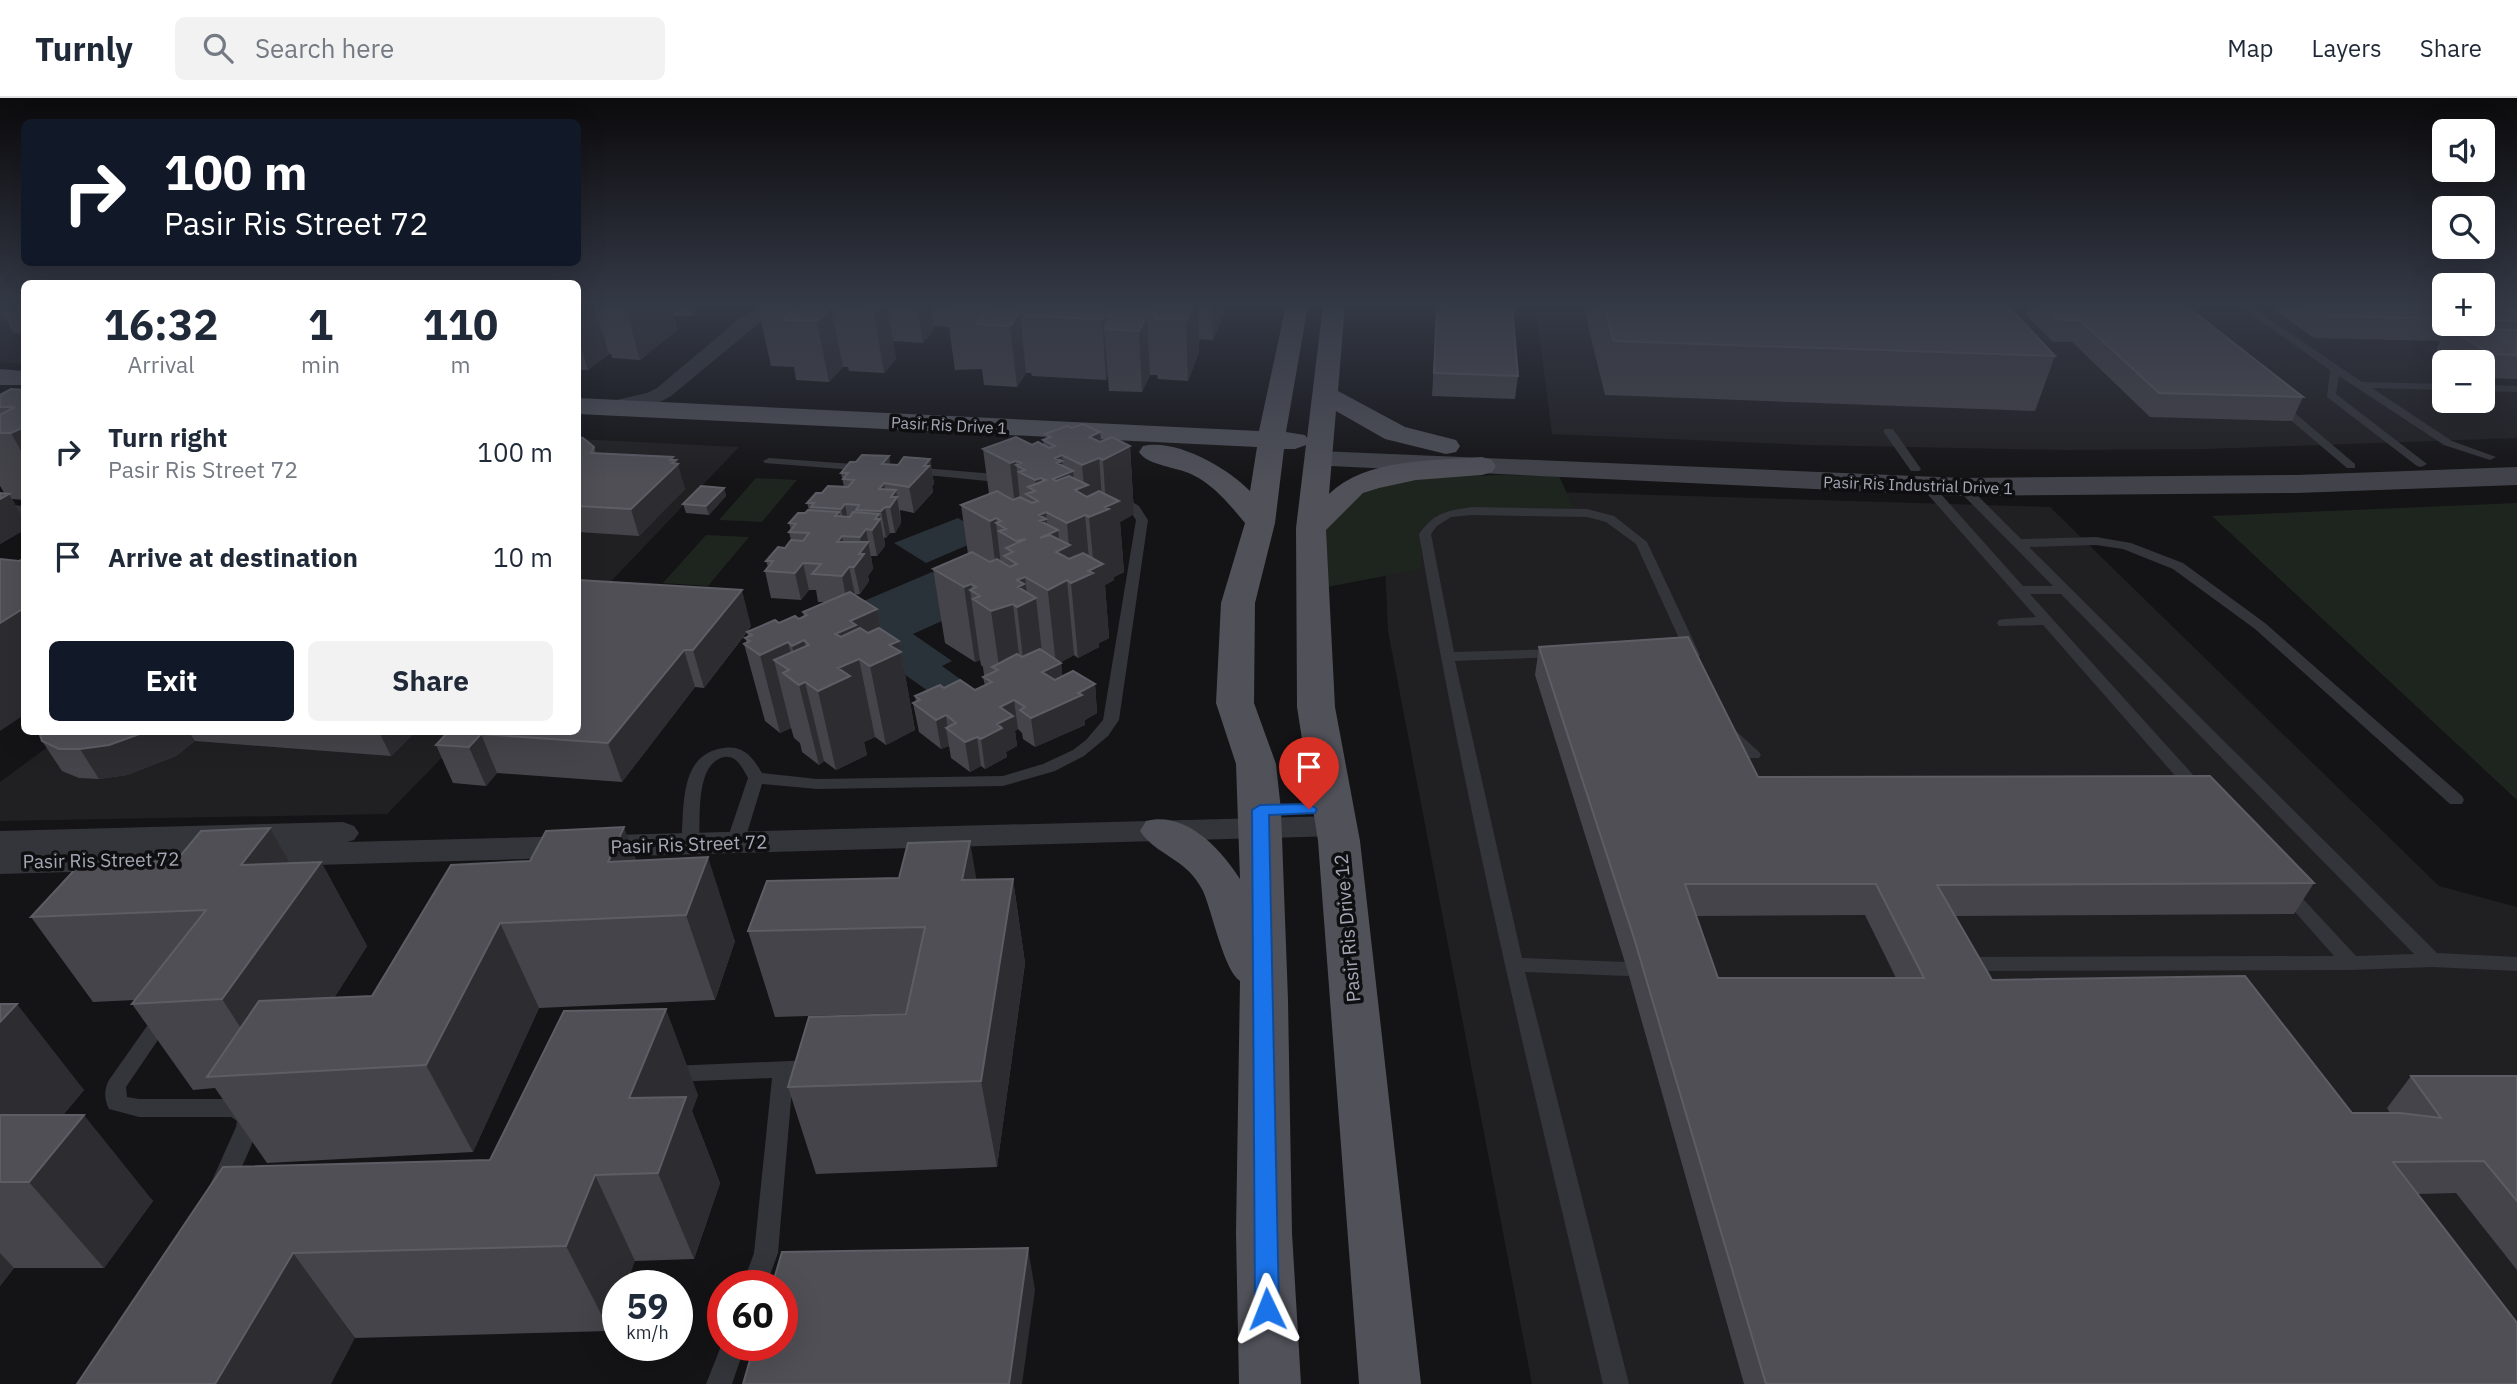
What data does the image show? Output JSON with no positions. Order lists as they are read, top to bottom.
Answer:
{
  "streets": {
    "main road": ["Pasir Ris Drive 1", "Pasir Ris Industrial Drive 1", "Pasir Ris Drive 12"],
    "street": ["Pasir Ris Street 72"]
  },
  "crossings": [
    ["Pasir Ris Drive 1", "Pasir Ris Industrial Drive 1"],
    ["Pasir Ris Drive 1", "Pasir Ris Drive 12"],
    ["Pasir Ris Industrial Drive 1", "Pasir Ris Drive 12"],
    ["Pasir Ris Street 72", "Pasir Ris Drive 12"]
  ],
  "page": {
    "header": "Turnly",
    "search": "Search here",
    "nav": ["Map", "Layers", "Share"],
    "map_buttons": ["+", "−"],
    "turn": ["100 m", "Pasir Ris Street 72"],
    "eta": [
      "16:32",
      "Arrival",
      "1",
      "min",
      "110",
      "m"
    ],
    "list": [
      {
        "name": "Turn right",
        "note": "Pasir Ris Street 72",
        "value": "100 m"
      },
      {
        "name": "Arrive at destination",
        "value": "10 m"
      }
    ],
    "buttons": ["Exit", "Share"],
    "speed": "59 km/h",
    "limit": "60"
  }
}
